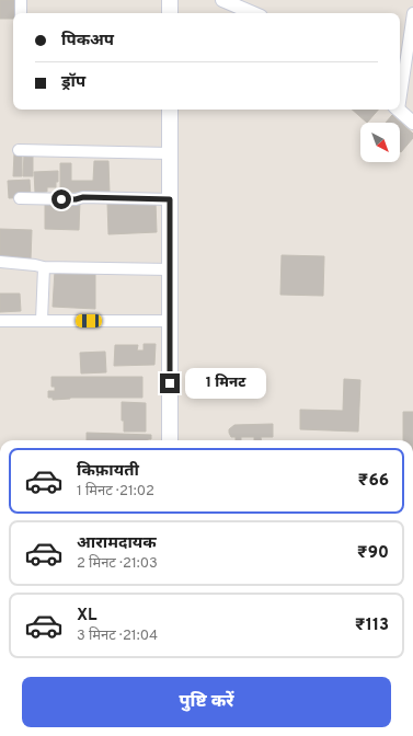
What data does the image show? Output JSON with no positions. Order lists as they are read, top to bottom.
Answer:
{
  "north": "bottom right",
  "page": {
    "banner": ["पिकअप", "ड्रॉप"],
    "bubble": "1 मिनट",
    "list": [
      {
        "name": "किफ़ायती",
        "note": "1 मिनट · 21:02",
        "value": "₹66"
      },
      {
        "name": "आरामदायक",
        "note": "2 मिनट · 21:03",
        "value": "₹90"
      },
      {
        "name": "XL",
        "note": "3 मिनट · 21:04",
        "value": "₹113"
      }
    ],
    "buttons": "पुष्टि करें"
  }
}
